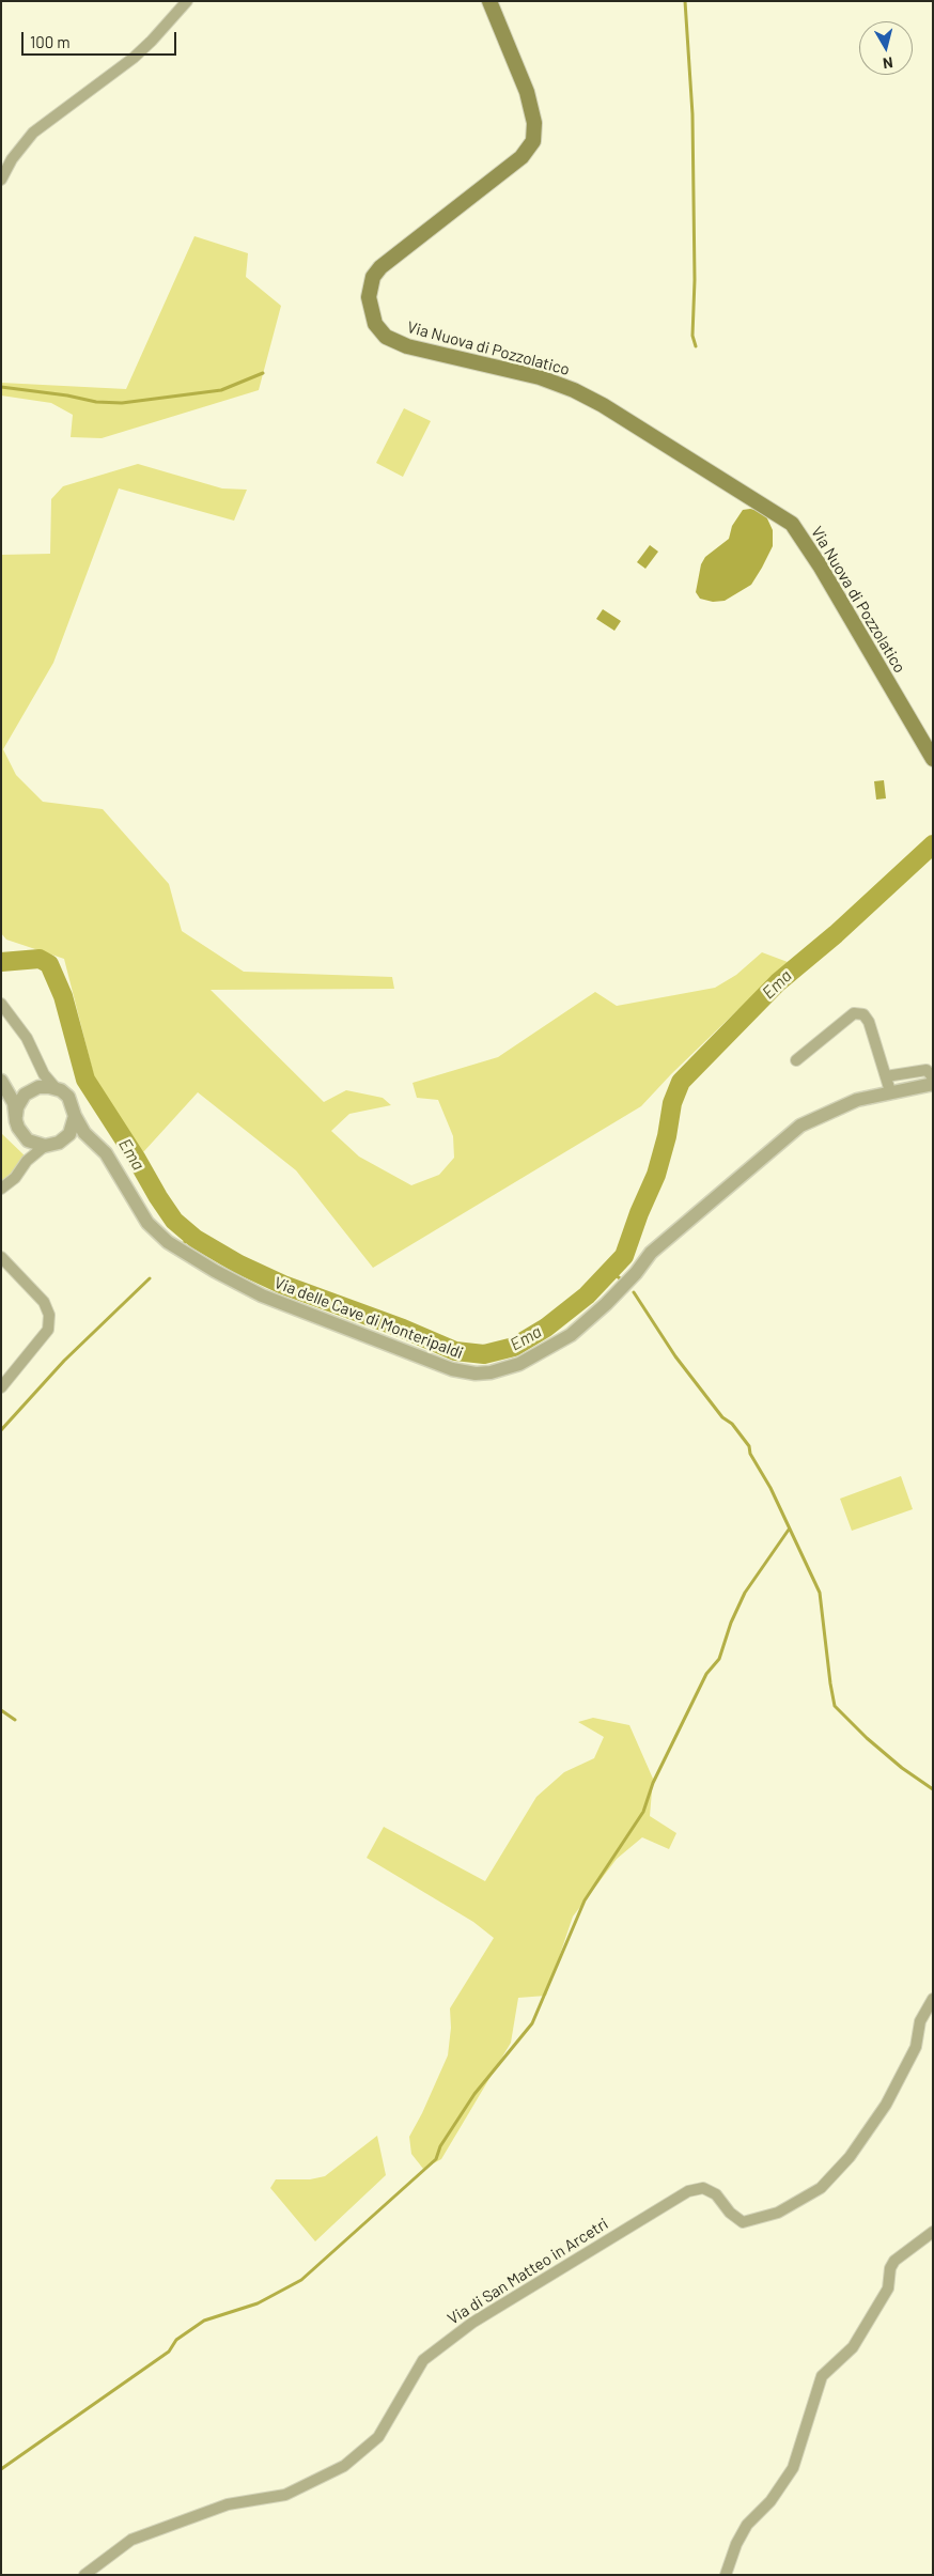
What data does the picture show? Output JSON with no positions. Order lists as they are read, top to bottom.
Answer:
{
  "streets": {
    "main road": ["Via Nuova di Pozzolatico"],
    "street": ["Via delle Cave di Monteripaldi", "Via di San Matteo in Arcetri"]
  },
  "water": ["Ema"],
  "scale_bar": "100 m",
  "north": "bottom"
}
